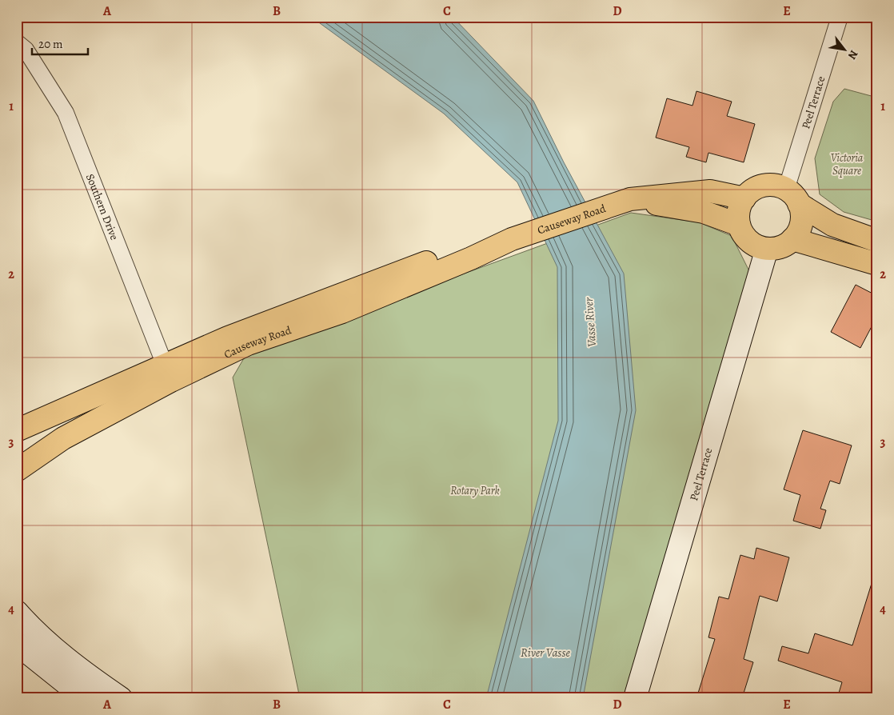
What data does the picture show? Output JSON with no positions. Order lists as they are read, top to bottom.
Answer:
{
  "streets": {
    "main road": ["Causeway Road"],
    "street": ["Peel Terrace", "Southern Drive"]
  },
  "crossings": [
    ["Peel Terrace", "Causeway Road"],
    ["Southern Drive", "Causeway Road"]
  ],
  "water": ["Vasse River", "River Vasse"],
  "parks": ["Victoria Square", "Rotary Park"],
  "scale_bar": "20 m",
  "north": "bottom right",
  "grid": {
    "columns": [
      "A",
      "B",
      "C",
      "D",
      "E"
    ],
    "rows": [
      "1",
      "2",
      "3",
      "4"
    ]
  }
}
